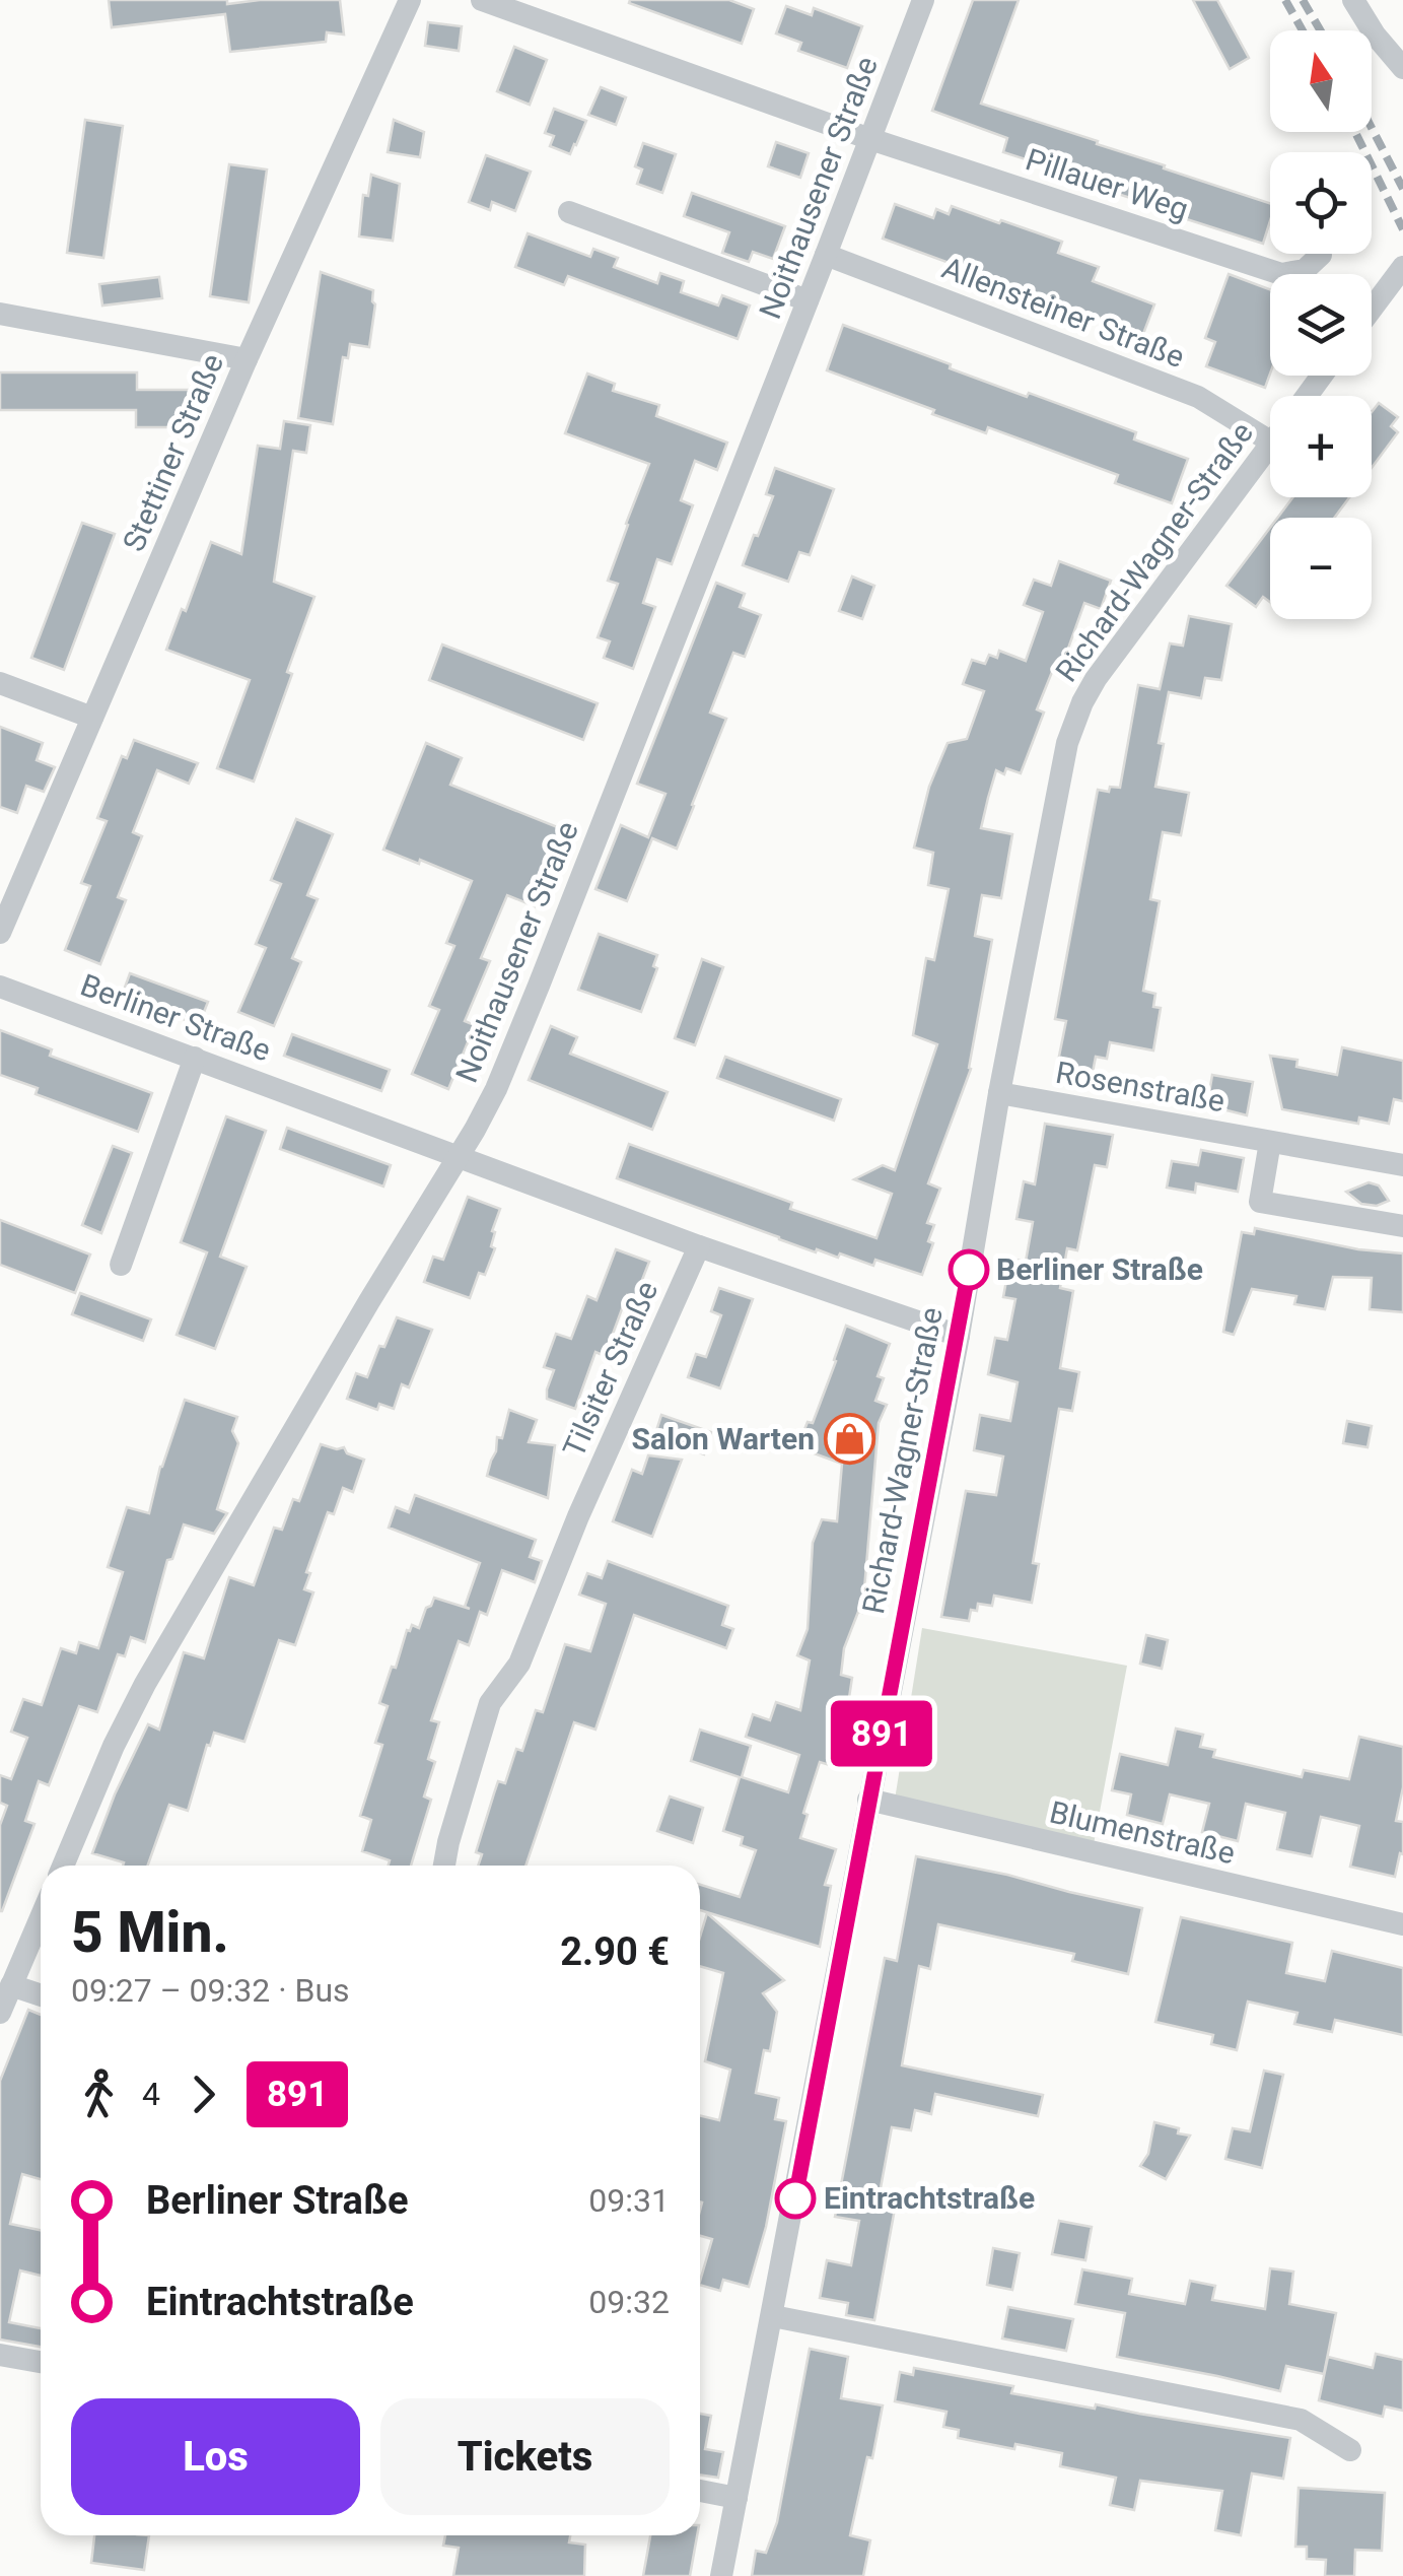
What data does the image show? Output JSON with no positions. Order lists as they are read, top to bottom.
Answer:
{
  "streets": {
    "street": [
      "Pillauer Weg",
      "Noithausener Straße",
      "Allensteiner Straße",
      "Stettiner Straße",
      "Richard-Wagner-Straße",
      "Berliner Straße",
      "Rosenstraße",
      "Tilsiter Straße",
      "Blumenstraße"
    ]
  },
  "crossings": [
    ["Pillauer Weg", "Noithausener Straße"],
    ["Noithausener Straße", "Allensteiner Straße"],
    ["Noithausener Straße", "Berliner Straße"],
    ["Richard-Wagner-Straße", "Berliner Straße"],
    ["Richard-Wagner-Straße", "Rosenstraße"],
    ["Richard-Wagner-Straße", "Blumenstraße"],
    ["Berliner Straße", "Tilsiter Straße"]
  ],
  "places": {
    "other": ["Berliner Straße", "Eintrachtstraße"],
    "shop": ["Salon Warten"]
  },
  "lines": ["bus line 891"],
  "north": "top",
  "page": {
    "on_map": "891",
    "map_buttons": ["+", "−"],
    "heading": ["5 Min.", "09:27 – 09:32 · Bus", "2.90 €"],
    "legs": ["4", "891"],
    "list": [
      {
        "name": "Berliner Straße",
        "value": "09:31"
      },
      {
        "name": "Eintrachtstraße",
        "value": "09:32"
      }
    ],
    "buttons": ["Los", "Tickets"]
  }
}
